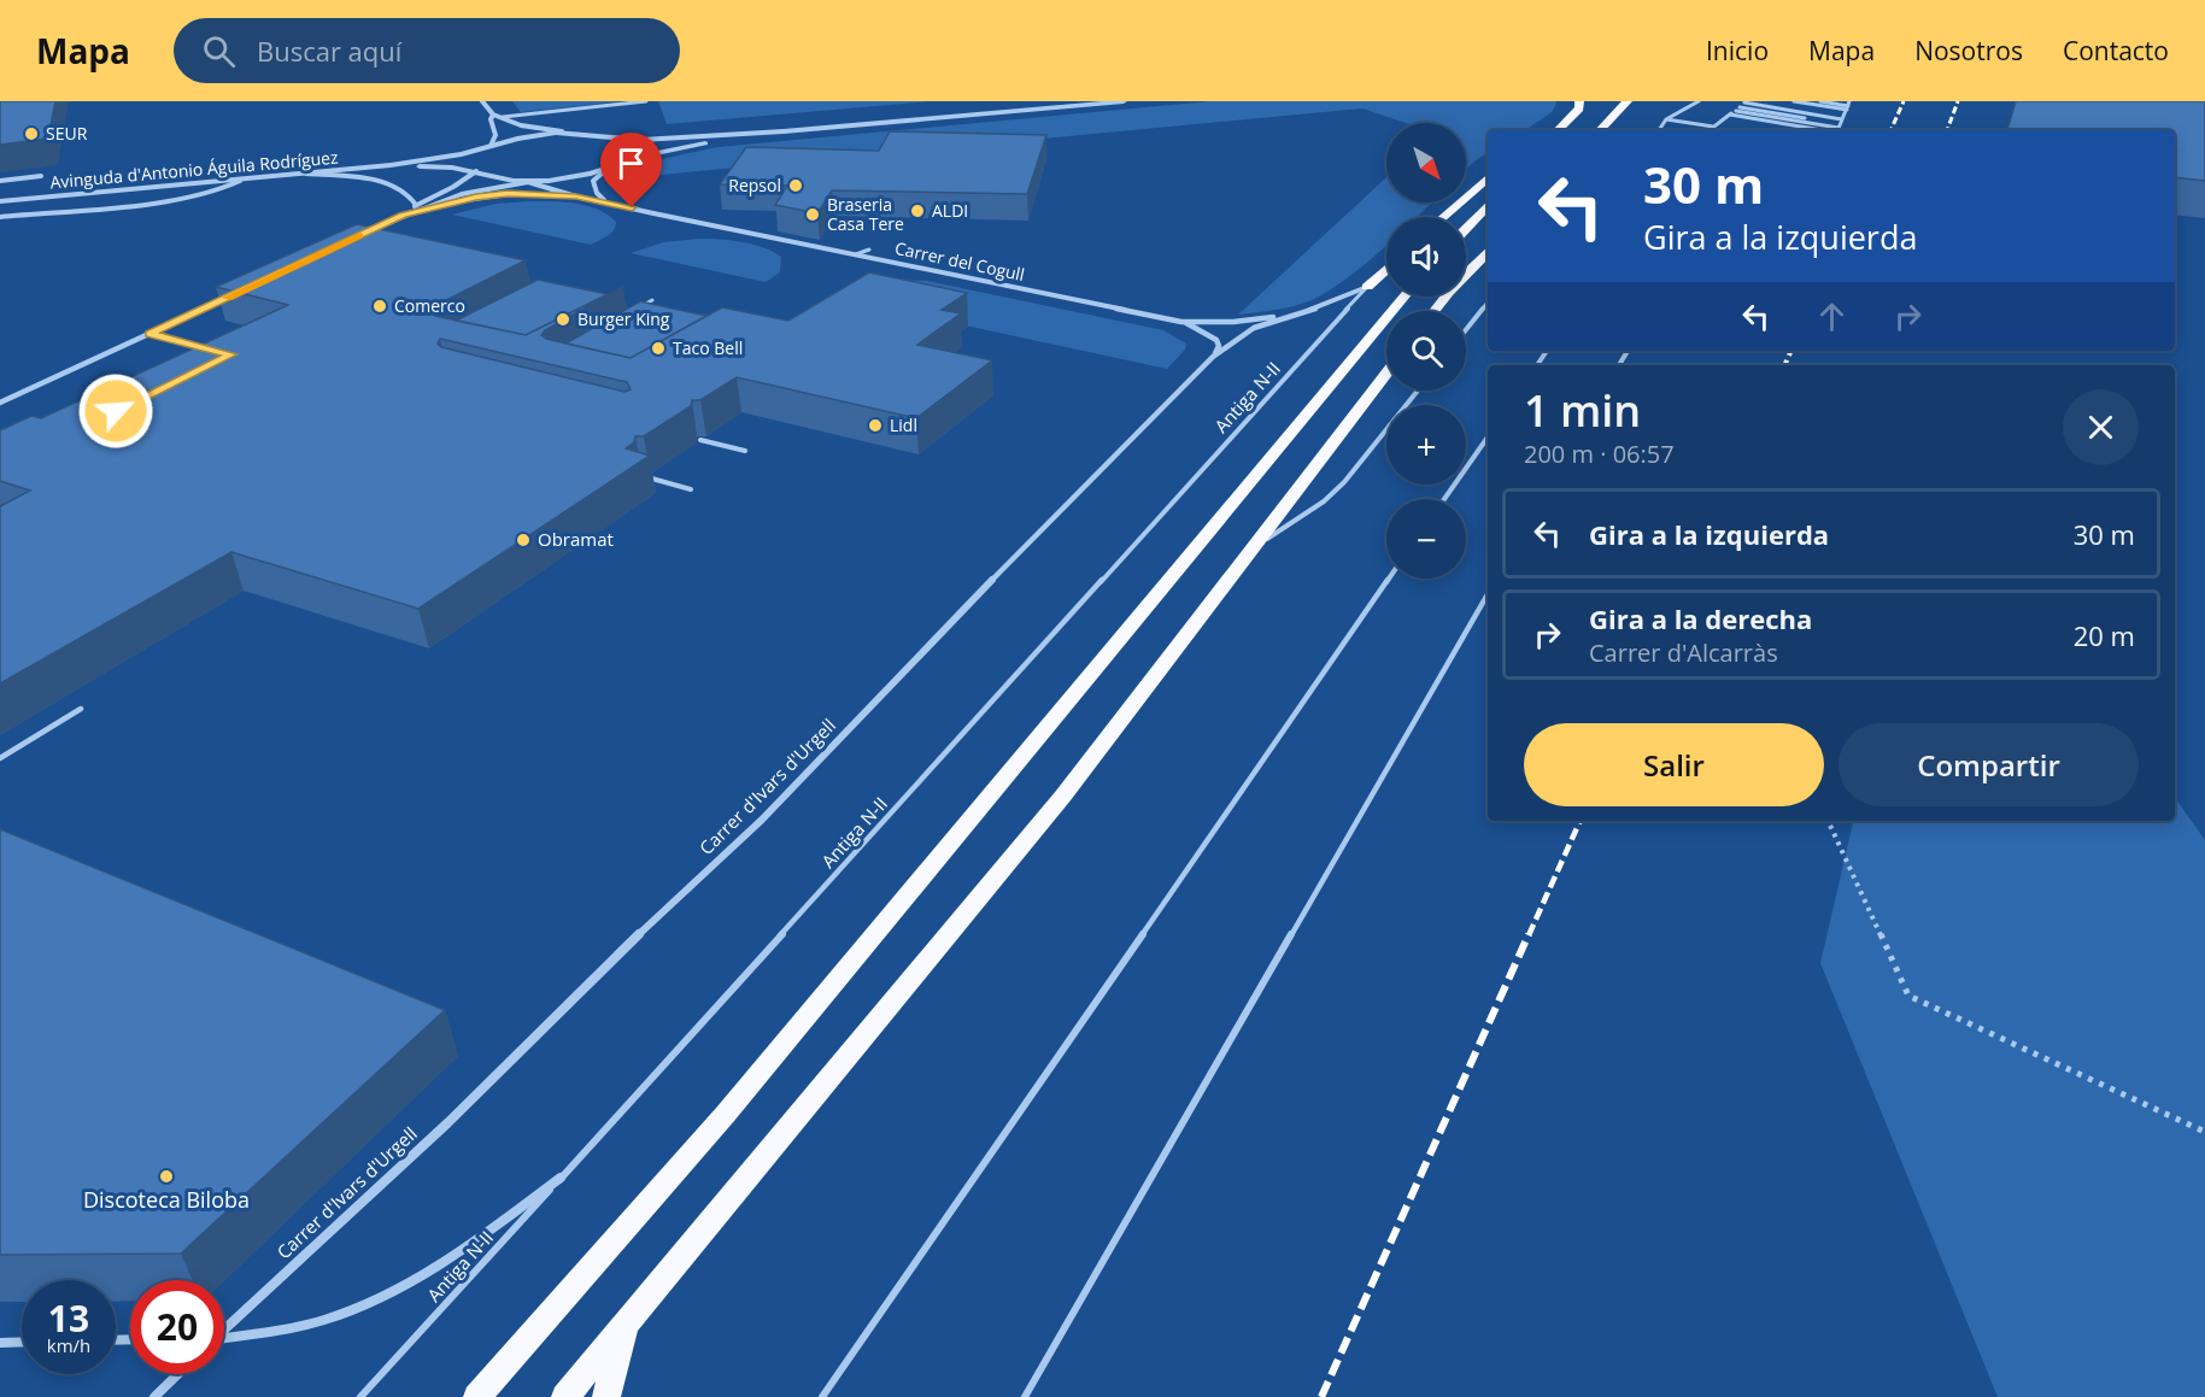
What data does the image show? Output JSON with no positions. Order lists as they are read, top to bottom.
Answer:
{
  "streets": {
    "street": ["Avinguda d'Antonio Águila Rodríguez", "Carrer del Cogull", "Carrer d'Ivars d'Urgell"],
    "lane": ["Antiga N-II"]
  },
  "crossings": [
    ["Avinguda d'Antonio Águila Rodríguez", "Carrer del Cogull"],
    ["Antiga N-II", "Carrer d'Ivars d'Urgell"]
  ],
  "places": [
    "SEUR",
    "Repsol",
    "ALDI",
    "Braseria Casa Tere",
    "Comerco",
    "Burger King",
    "Taco Bell",
    "Lidl",
    "Obramat",
    "Discoteca Biloba"
  ],
  "north": "bottom right",
  "page": {
    "header": "Mapa",
    "search": "Buscar aquí",
    "nav": [
      "Inicio",
      "Mapa",
      "Nosotros",
      "Contacto"
    ],
    "map_buttons": ["+", "−"],
    "turn": ["30 m", "Gira a la izquierda"],
    "heading": ["1 min", "200 m · 06:57"],
    "list": [
      {
        "name": "Gira a la izquierda",
        "value": "30 m"
      },
      {
        "name": "Gira a la derecha",
        "note": "Carrer d'Alcarràs",
        "value": "20 m"
      }
    ],
    "buttons": ["Salir", "Compartir"],
    "speed": "13 km/h",
    "limit": "20"
  }
}
